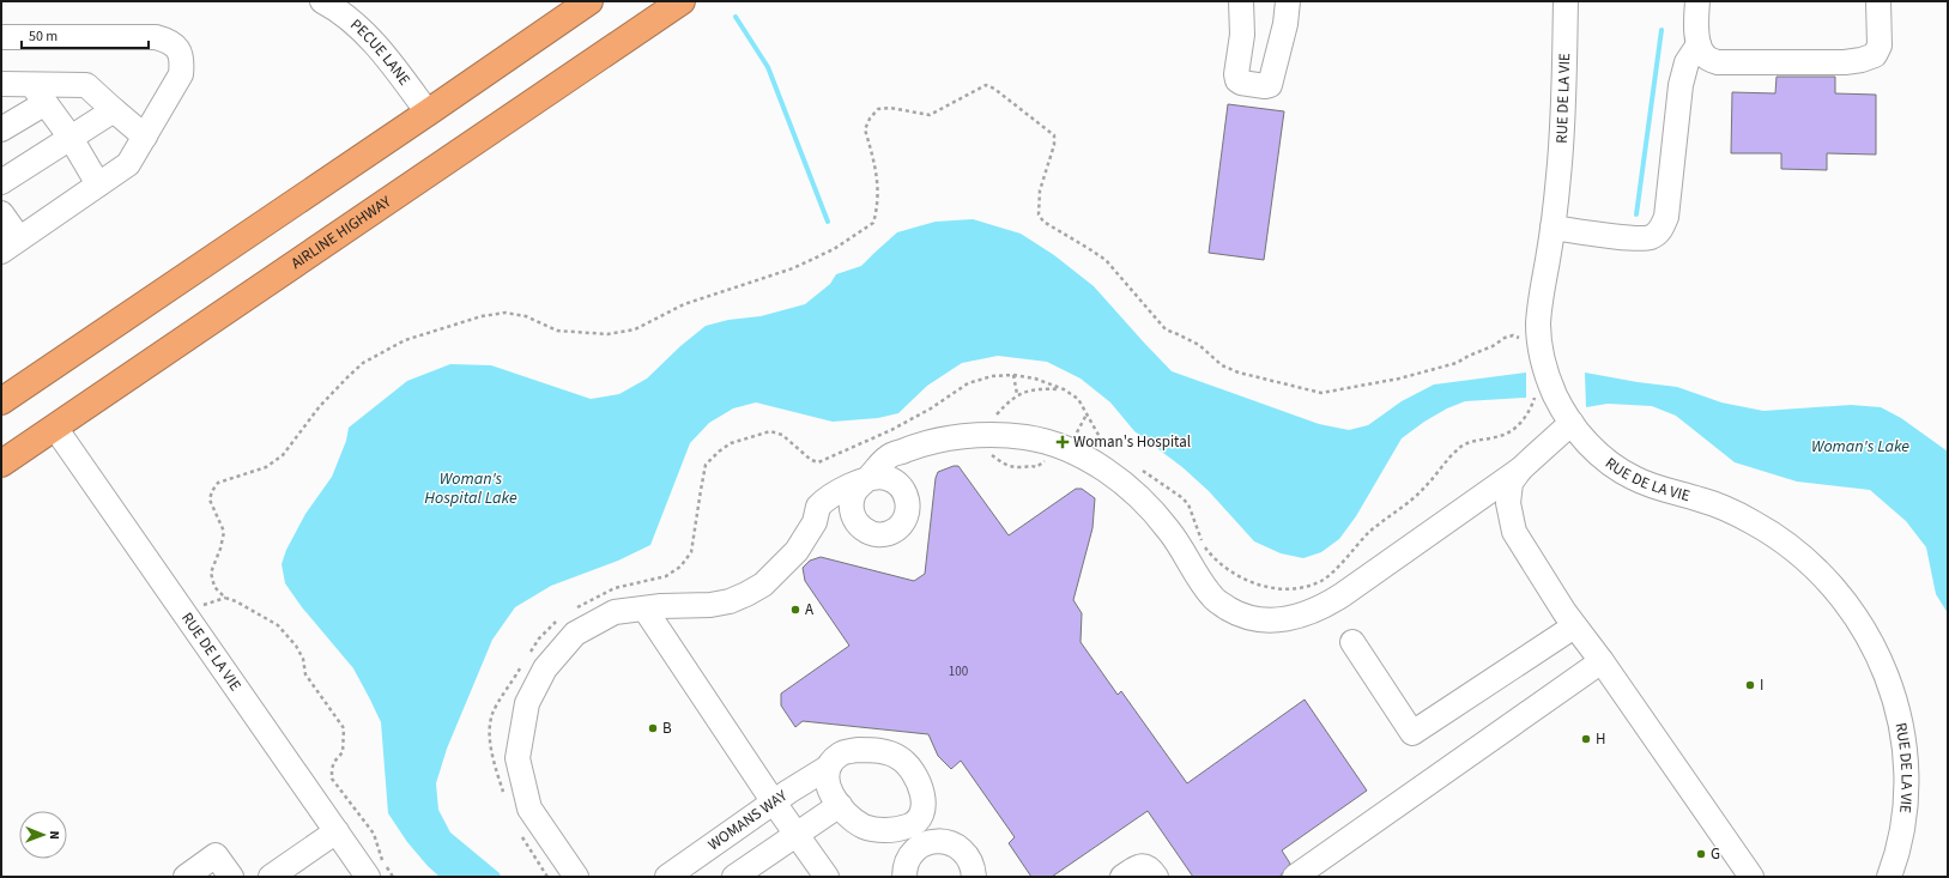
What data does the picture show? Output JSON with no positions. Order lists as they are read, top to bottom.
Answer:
{
  "streets": {
    "highway": ["AIRLINE HIGHWAY"],
    "street": ["PECUE LANE", "RUE DE LA VIE", "WOMANS WAY"]
  },
  "crossings": [
    ["RUE DE LA VIE", "AIRLINE HIGHWAY"]
  ],
  "water": ["Woman's Lake", "Woman's Hospital Lake"],
  "places": {
    "health": ["Woman's Hospital"],
    "other": [
      "A",
      "I",
      "B",
      "H",
      "G"
    ]
  },
  "house_numbers": ["100"],
  "scale_bar": "50 m",
  "north": "right"
}
